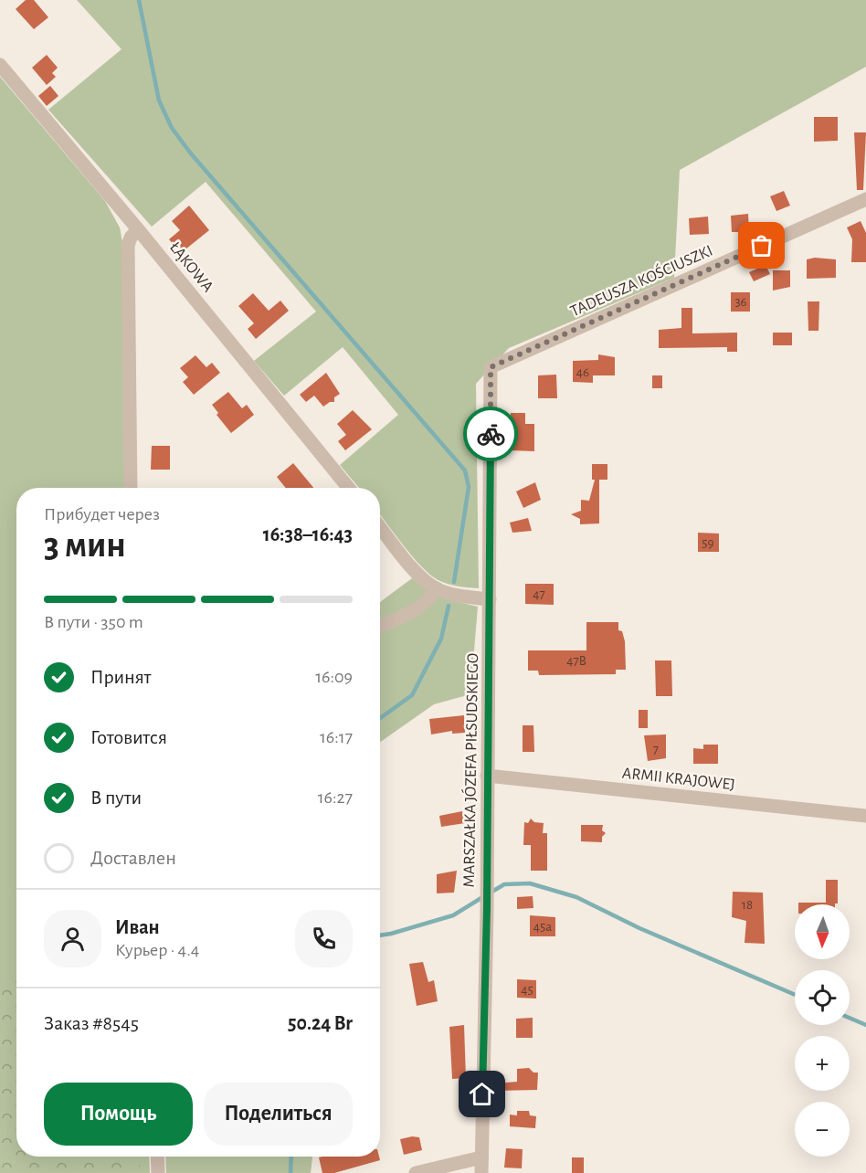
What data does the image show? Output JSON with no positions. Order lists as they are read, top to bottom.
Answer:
{
  "streets": {
    "street": [
      "ŁĄKOWA",
      "TADEUSZA KOŚCIUSZKI",
      "MARSZAŁKA JÓZEFA PIŁSUDSKIEGO",
      "ARMII KRAJOWEJ"
    ]
  },
  "crossings": [
    ["TADEUSZA KOŚCIUSZKI", "MARSZAŁKA JÓZEFA PIŁSUDSKIEGO"],
    ["MARSZAŁKA JÓZEFA PIŁSUDSKIEGO", "ARMII KRAJOWEJ"]
  ],
  "house_numbers": [
    "36",
    "46",
    "59",
    "47",
    "47B",
    "7",
    "18",
    "45a",
    "45"
  ],
  "north": "bottom",
  "page": {
    "heading": ["3 мин", "Прибудет через", "16:38–16:43"],
    "panel": [
      "Иван",
      "Курьер · 4.4",
      "Заказ #8545",
      "50.24 Br"
    ],
    "bar": "В пути · 350 m",
    "list": [
      ["Принят", "16:09"],
      ["Готовится", "16:17"],
      ["В пути", "16:27"],
      "Доставлен"
    ],
    "map_buttons": ["+", "−"],
    "buttons": ["Помощь", "Поделиться"]
  }
}
